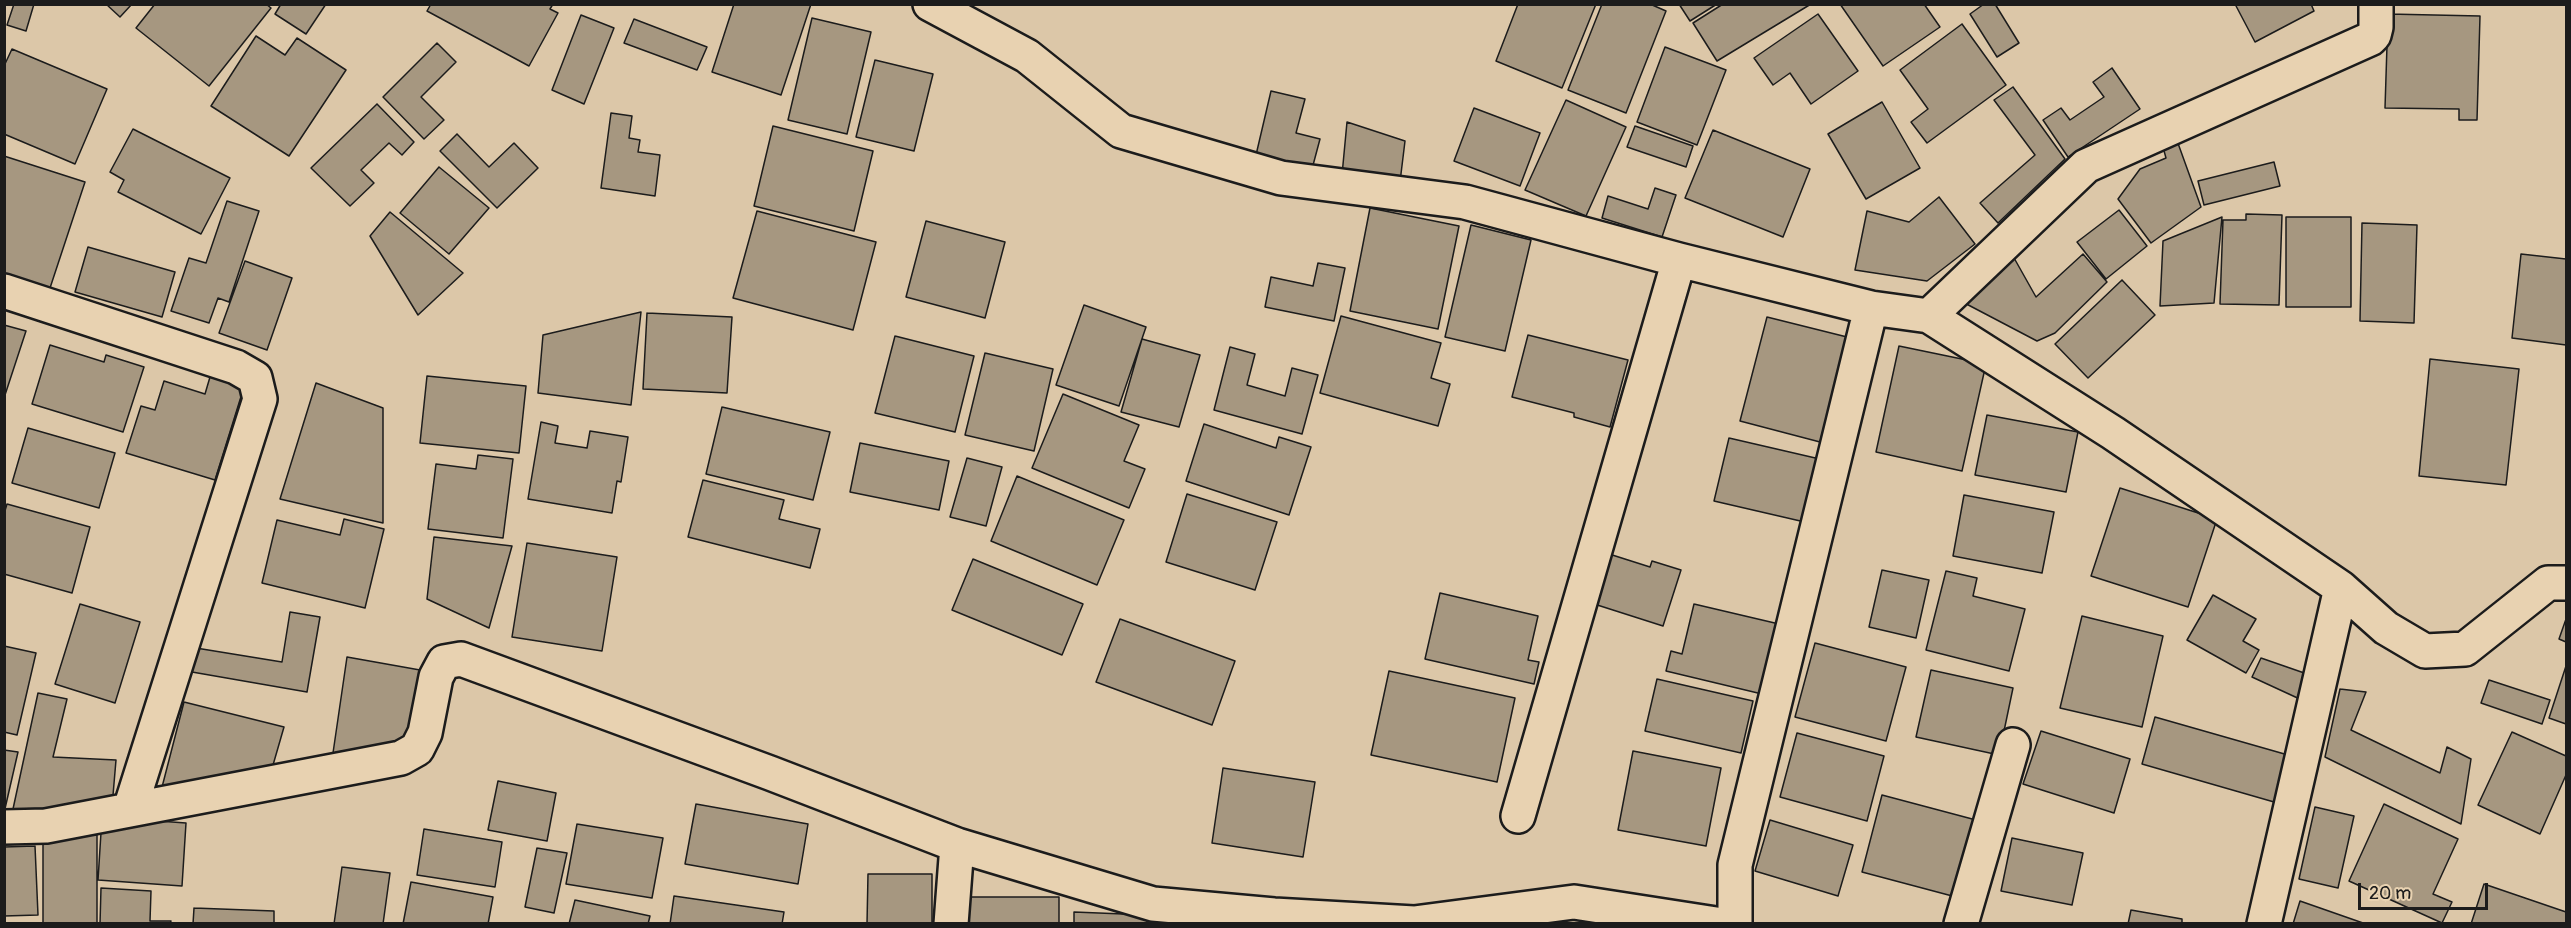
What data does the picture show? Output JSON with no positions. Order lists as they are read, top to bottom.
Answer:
{
  "scale_bar": "20 m"
}
